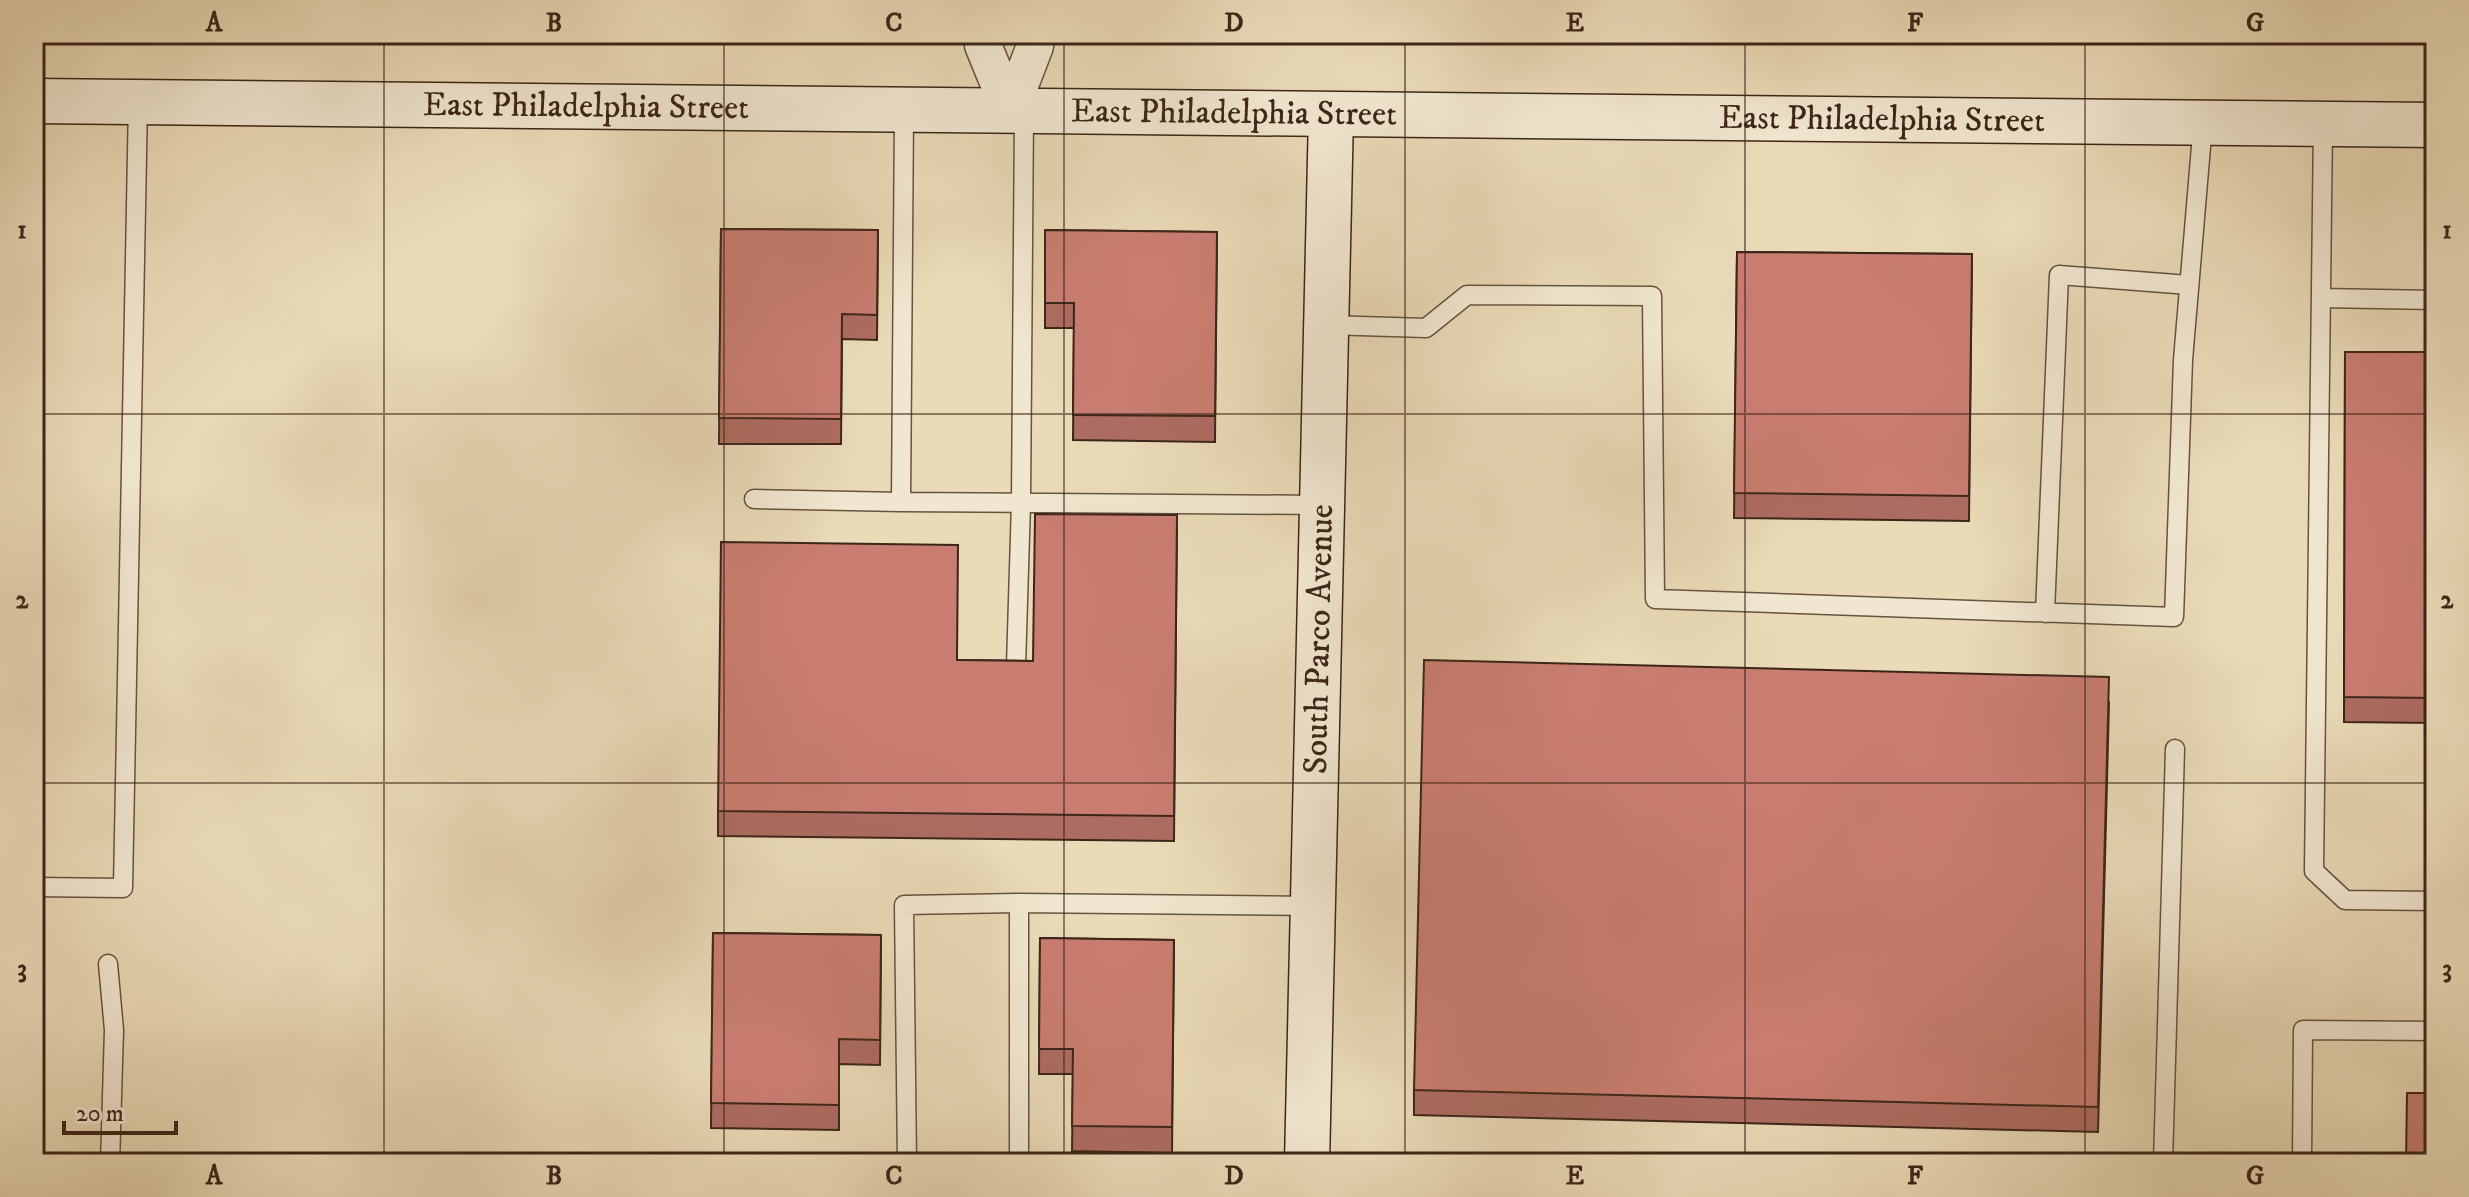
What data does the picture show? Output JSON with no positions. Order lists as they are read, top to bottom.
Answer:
{
  "streets": {
    "street": ["East Philadelphia Street", "South Parco Avenue"]
  },
  "crossings": [
    ["East Philadelphia Street", "South Parco Avenue"]
  ],
  "scale_bar": "20 m",
  "grid": {
    "columns": [
      "A",
      "B",
      "C",
      "D",
      "E",
      "F",
      "G"
    ],
    "rows": ["1", "2", "3"]
  }
}
